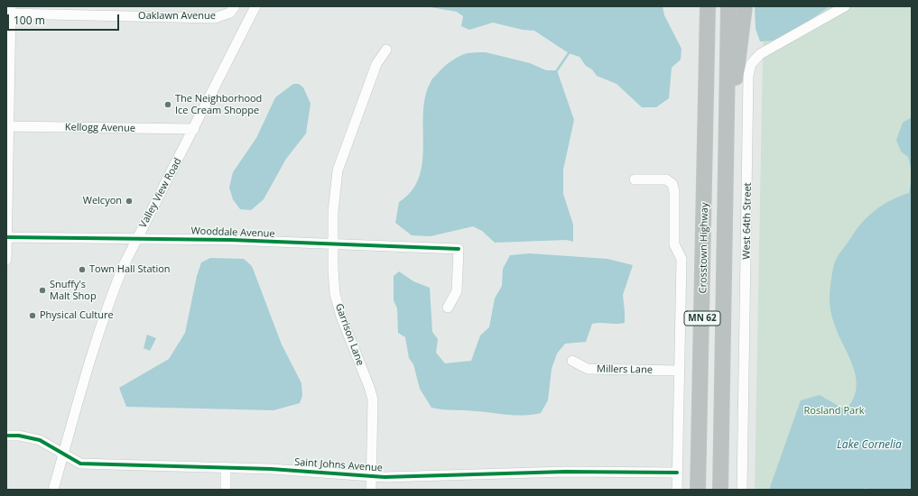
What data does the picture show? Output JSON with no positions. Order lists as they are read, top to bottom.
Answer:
{
  "streets": {
    "highway": ["Crosstown Highway", "MN 62"],
    "street": [
      "Oaklawn Avenue",
      "Kellogg Avenue",
      "Valley View Road",
      "West 64th Street",
      "Wooddale Avenue",
      "Garrison Lane",
      "Millers Lane",
      "Saint Johns Avenue"
    ]
  },
  "crossings": [
    ["Kellogg Avenue", "Valley View Road"],
    ["Valley View Road", "Wooddale Avenue"],
    ["Valley View Road", "Saint Johns Avenue"],
    ["Wooddale Avenue", "Garrison Lane"],
    ["Garrison Lane", "Saint Johns Avenue"]
  ],
  "water": ["Lake Cornelia"],
  "parks": ["Rosland Park"],
  "places": [
    "The Neighborhood Ice Cream Shoppe",
    "Welcyon",
    "Town Hall Station",
    "Snuffy's Malt Shop",
    "Physical Culture"
  ],
  "scale_bar": "100 m"
}
